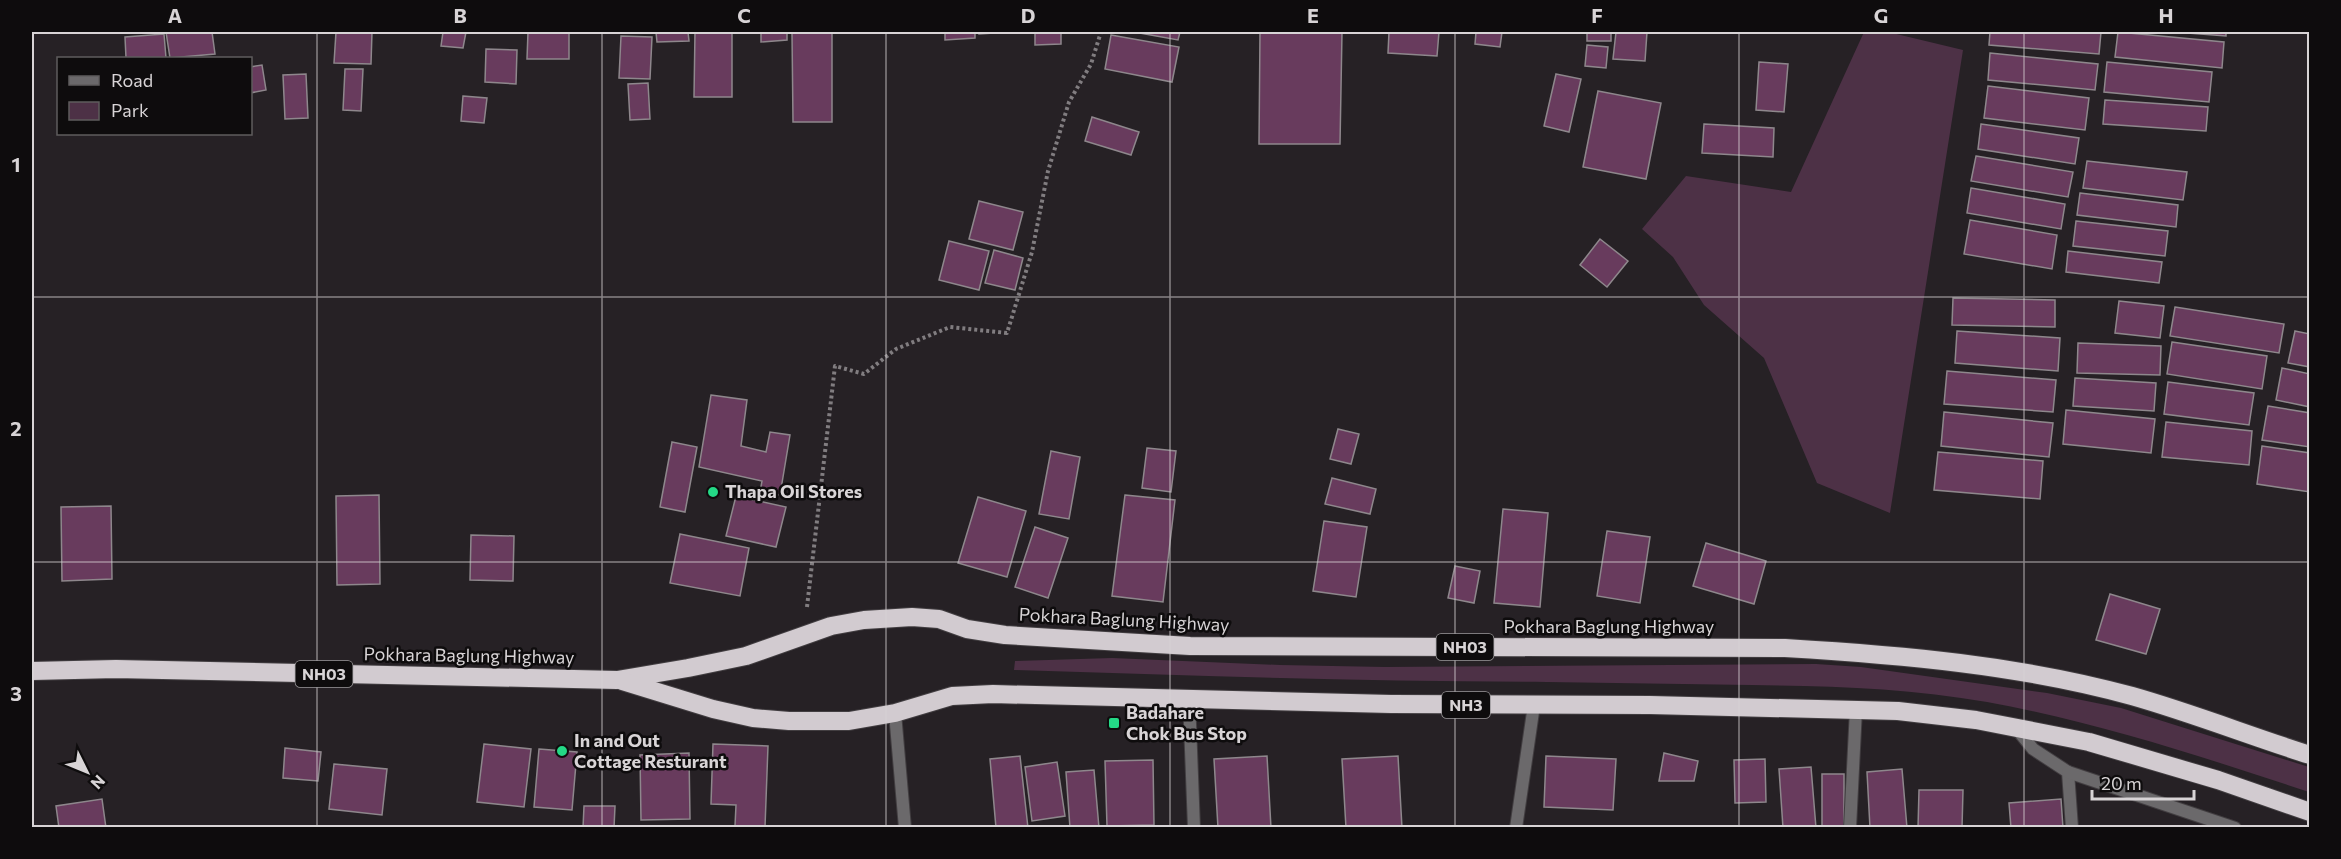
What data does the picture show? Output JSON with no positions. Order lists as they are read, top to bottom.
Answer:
{
  "streets": {
    "highway": ["Pokhara Baglung Highway", "NH03", "NH3"]
  },
  "places": {
    "other": ["Thapa Oil Stores", "In and Out Cottage Resturant"],
    "transit": ["Badahare Chok Bus Stop"]
  },
  "legend": ["Road", "Park"],
  "scale_bar": "20 m",
  "north": "bottom right",
  "grid": {
    "columns": [
      "A",
      "B",
      "C",
      "D",
      "E",
      "F",
      "G",
      "H"
    ],
    "rows": ["1", "2", "3"]
  }
}
